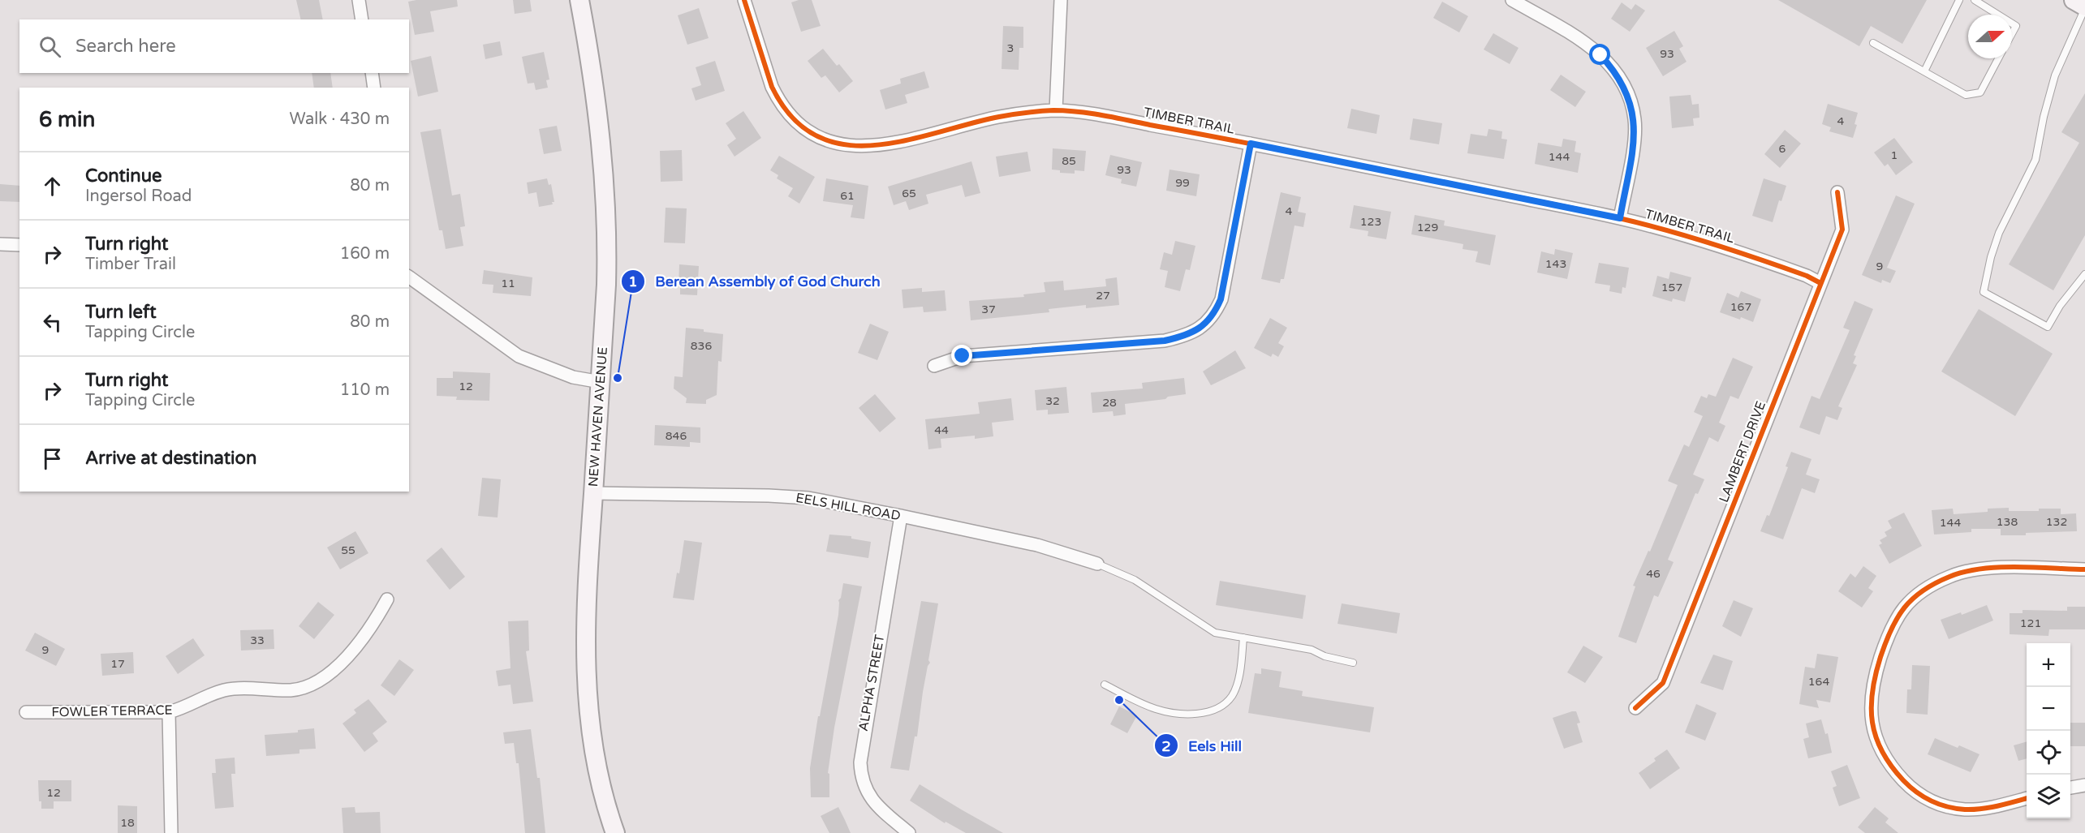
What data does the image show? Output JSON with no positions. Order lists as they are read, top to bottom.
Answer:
{
  "streets": {
    "main road": ["NEW HAVEN AVENUE"],
    "street": [
      "TIMBER TRAIL",
      "LAMBERT DRIVE",
      "EELS HILL ROAD",
      "ALPHA STREET",
      "FOWLER TERRACE"
    ]
  },
  "crossings": [
    ["TIMBER TRAIL", "LAMBERT DRIVE"],
    ["NEW HAVEN AVENUE", "EELS HILL ROAD"],
    ["EELS HILL ROAD", "ALPHA STREET"]
  ],
  "places": ["Berean Assembly of God Church", "Eels Hill"],
  "house_numbers": [
    "3",
    "93",
    "4",
    "6",
    "1",
    "144",
    "85",
    "93",
    "99",
    "65",
    "61",
    "4",
    "123",
    "129",
    "143",
    "9",
    "11",
    "157",
    "27",
    "167",
    "37",
    "836",
    "12",
    "32",
    "28",
    "44",
    "846",
    "138",
    "132",
    "144",
    "55",
    "46",
    "121",
    "33",
    "9",
    "17",
    "164",
    "12",
    "18"
  ],
  "north": "right",
  "page": {
    "search": "Search here",
    "heading": ["6 min", "Walk · 430 m"],
    "list": [
      ["Continue", "Ingersol Road", "80 m"],
      ["Turn right", "Timber Trail", "160 m"],
      ["Turn left", "Tapping Circle", "80 m"],
      ["Turn right", "Tapping Circle", "110 m"],
      "Arrive at destination"
    ],
    "map_buttons": ["+", "−"]
  }
}
